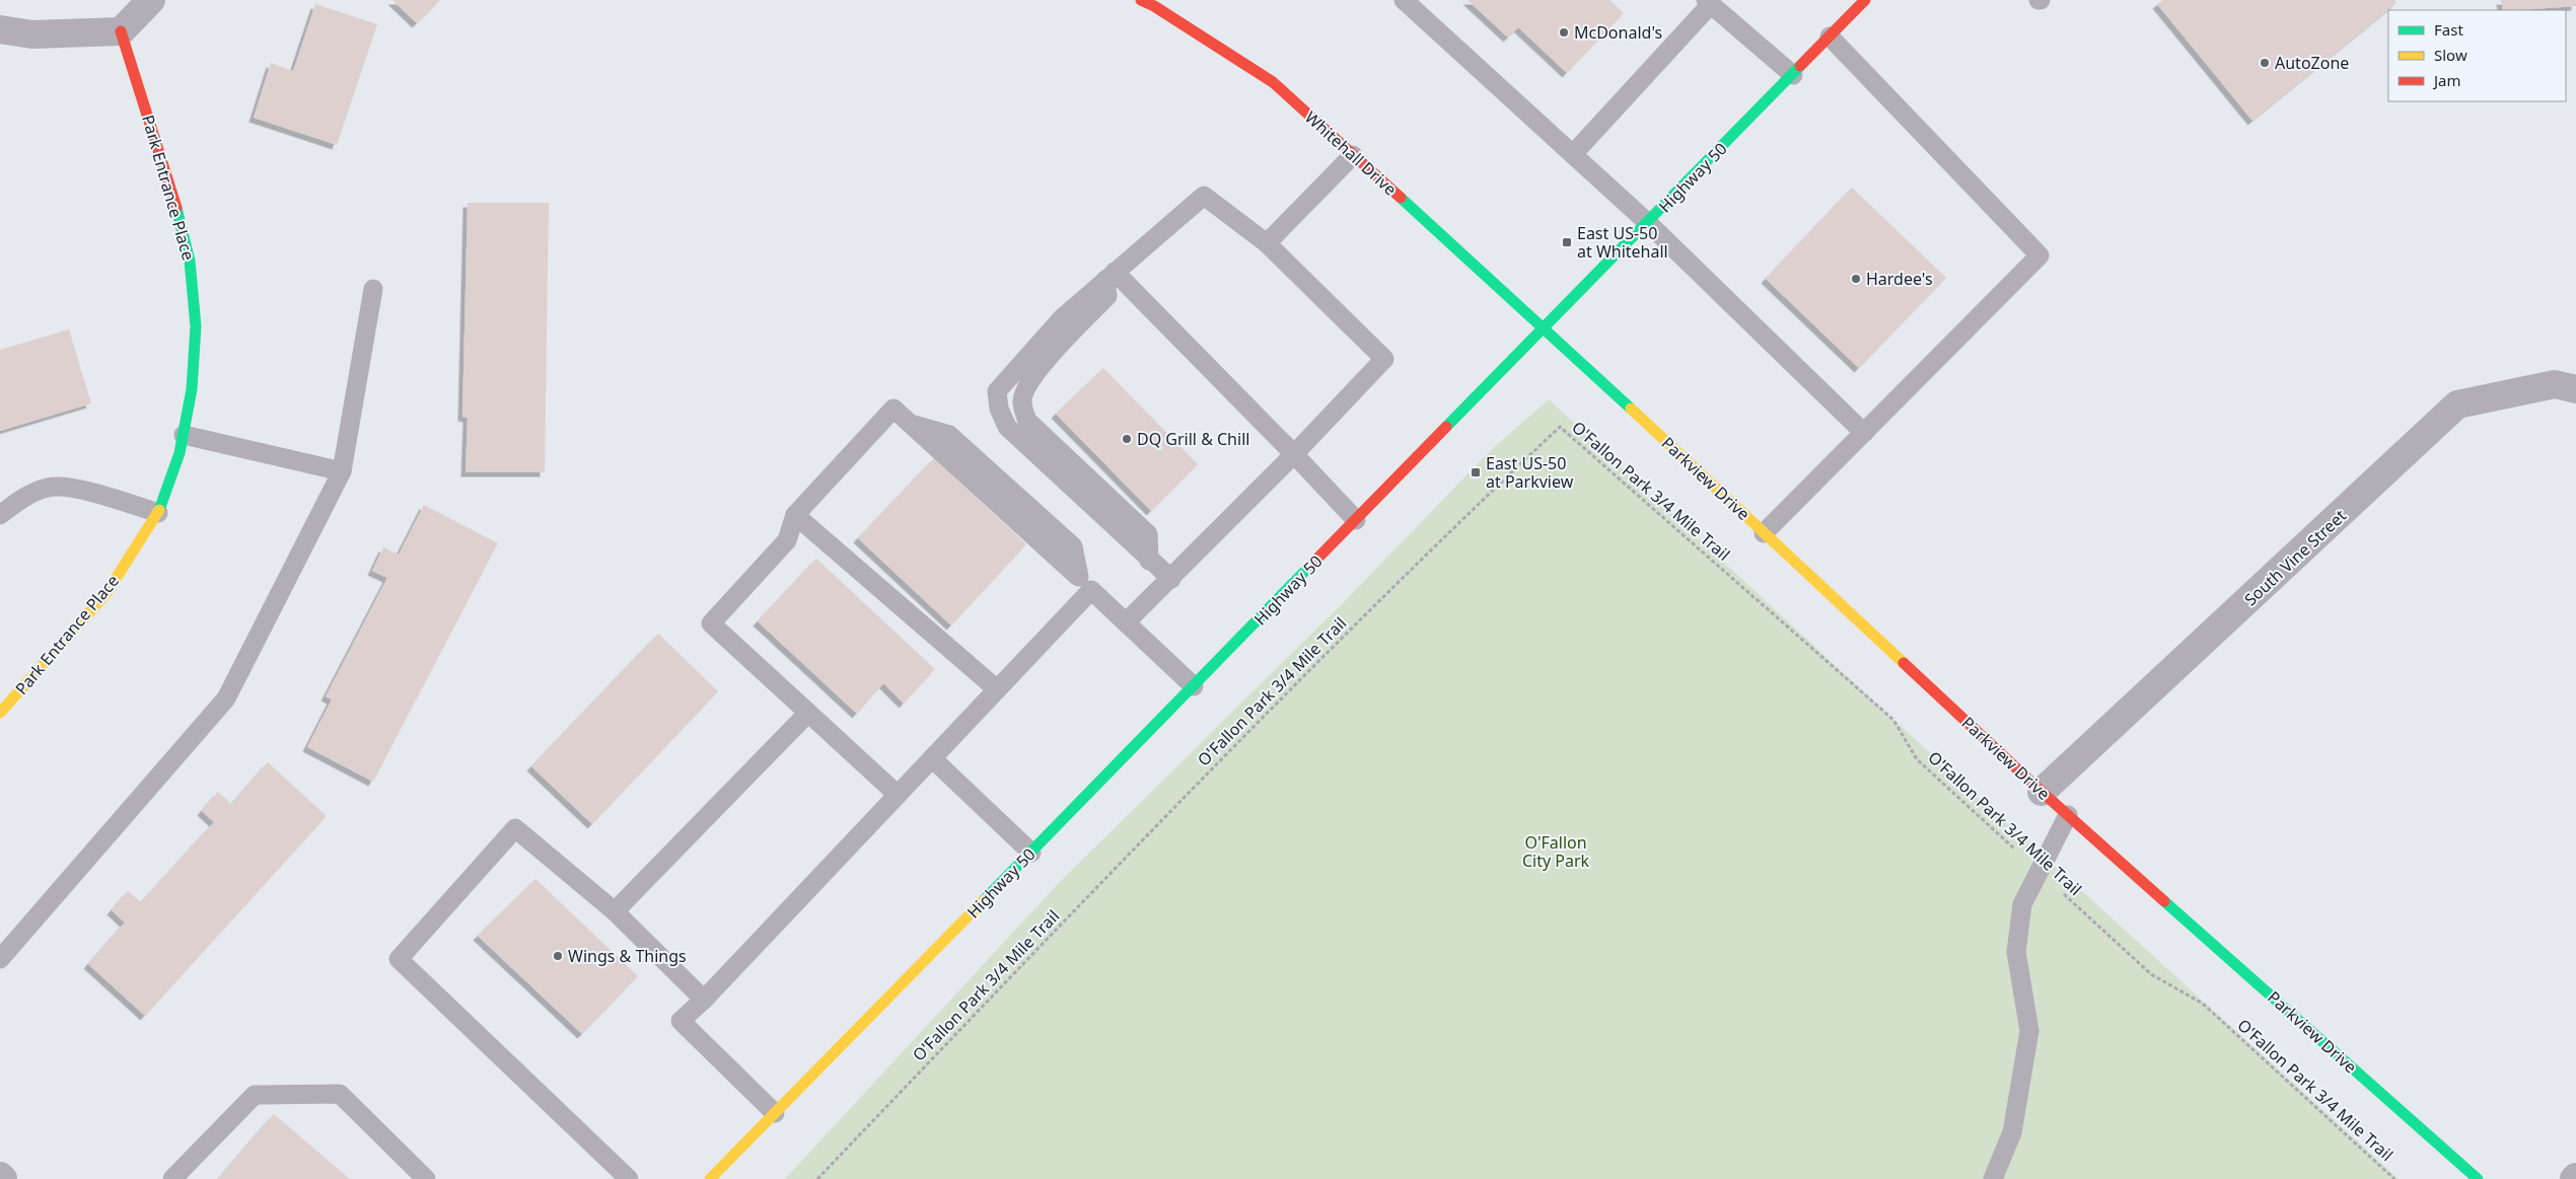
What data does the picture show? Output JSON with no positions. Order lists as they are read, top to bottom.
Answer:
{
  "streets": {
    "street": [
      "Whitehall Drive",
      "Highway 50",
      "Park Entrance Place",
      "Parkview Drive",
      "South Vine Street"
    ],
    "path": ["O'Fallon Park 3/4 Mile Trail"]
  },
  "crossings": [
    ["Whitehall Drive", "Highway 50"],
    ["Whitehall Drive", "Parkview Drive"],
    ["Highway 50", "Parkview Drive"],
    ["Parkview Drive", "South Vine Street"]
  ],
  "parks": ["O'Fallon City Park"],
  "places": {
    "other": [
      "McDonald's",
      "AutoZone",
      "Hardee's",
      "DQ Grill & Chill",
      "Wings & Things"
    ],
    "transit": ["East US-50 at Whitehall", "East US-50 at Parkview"]
  },
  "legend": ["Fast", "Slow", "Jam"]
}
